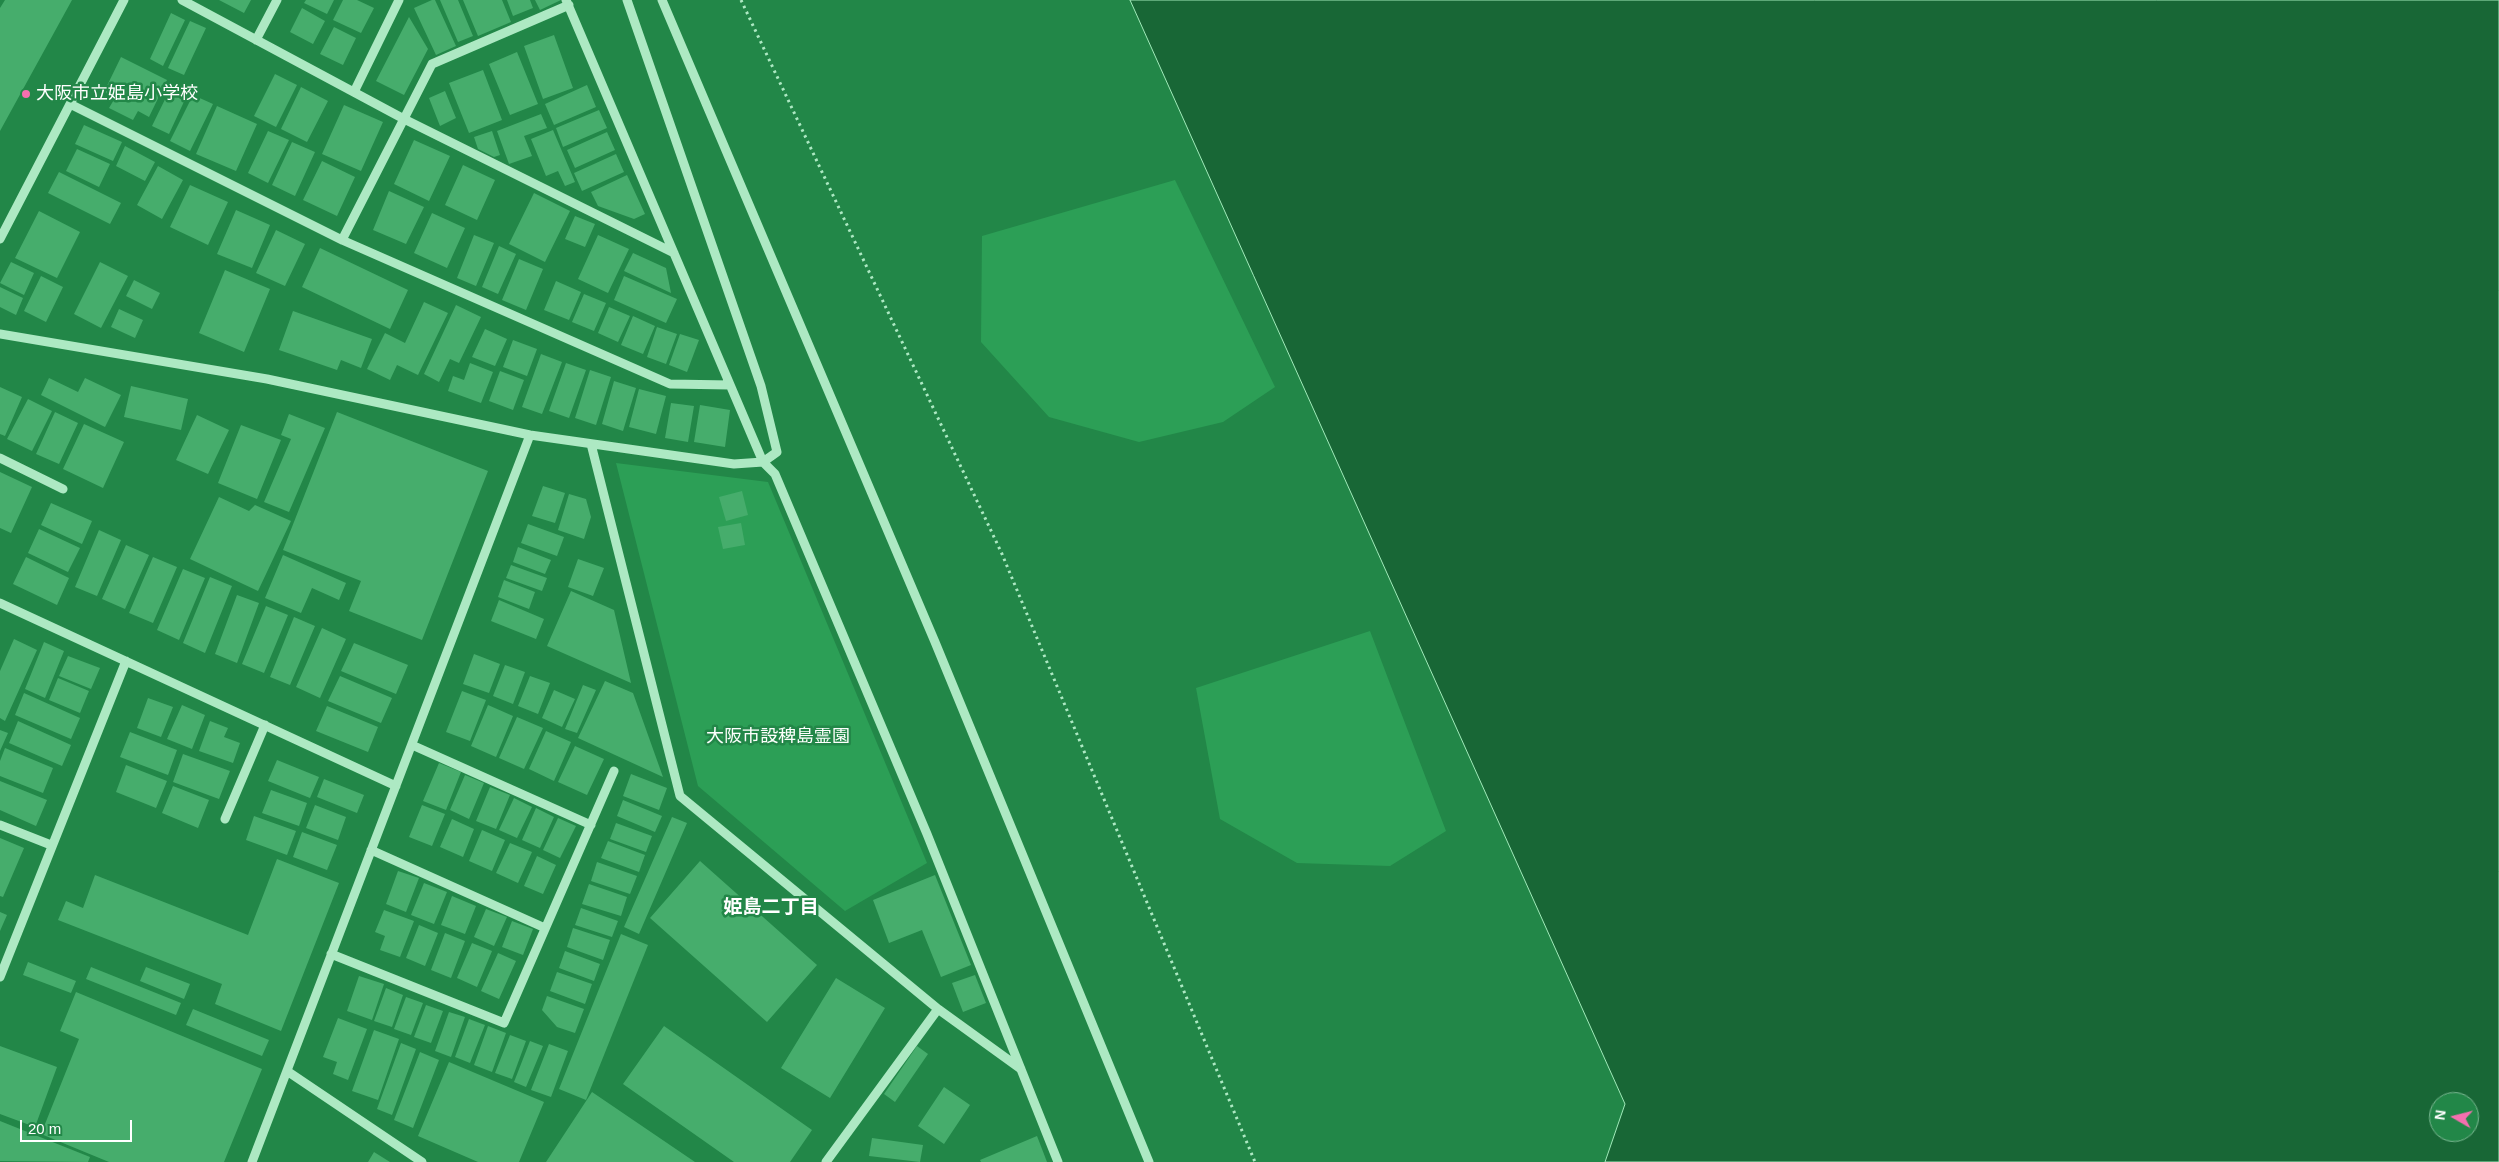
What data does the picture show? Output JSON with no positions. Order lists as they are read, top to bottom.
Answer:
{
  "districts": ["姫島二丁目"],
  "parks": ["大阪市設稗島霊園"],
  "places": ["大阪市立姫島小学校"],
  "scale_bar": "20 m",
  "north": "left"
}
